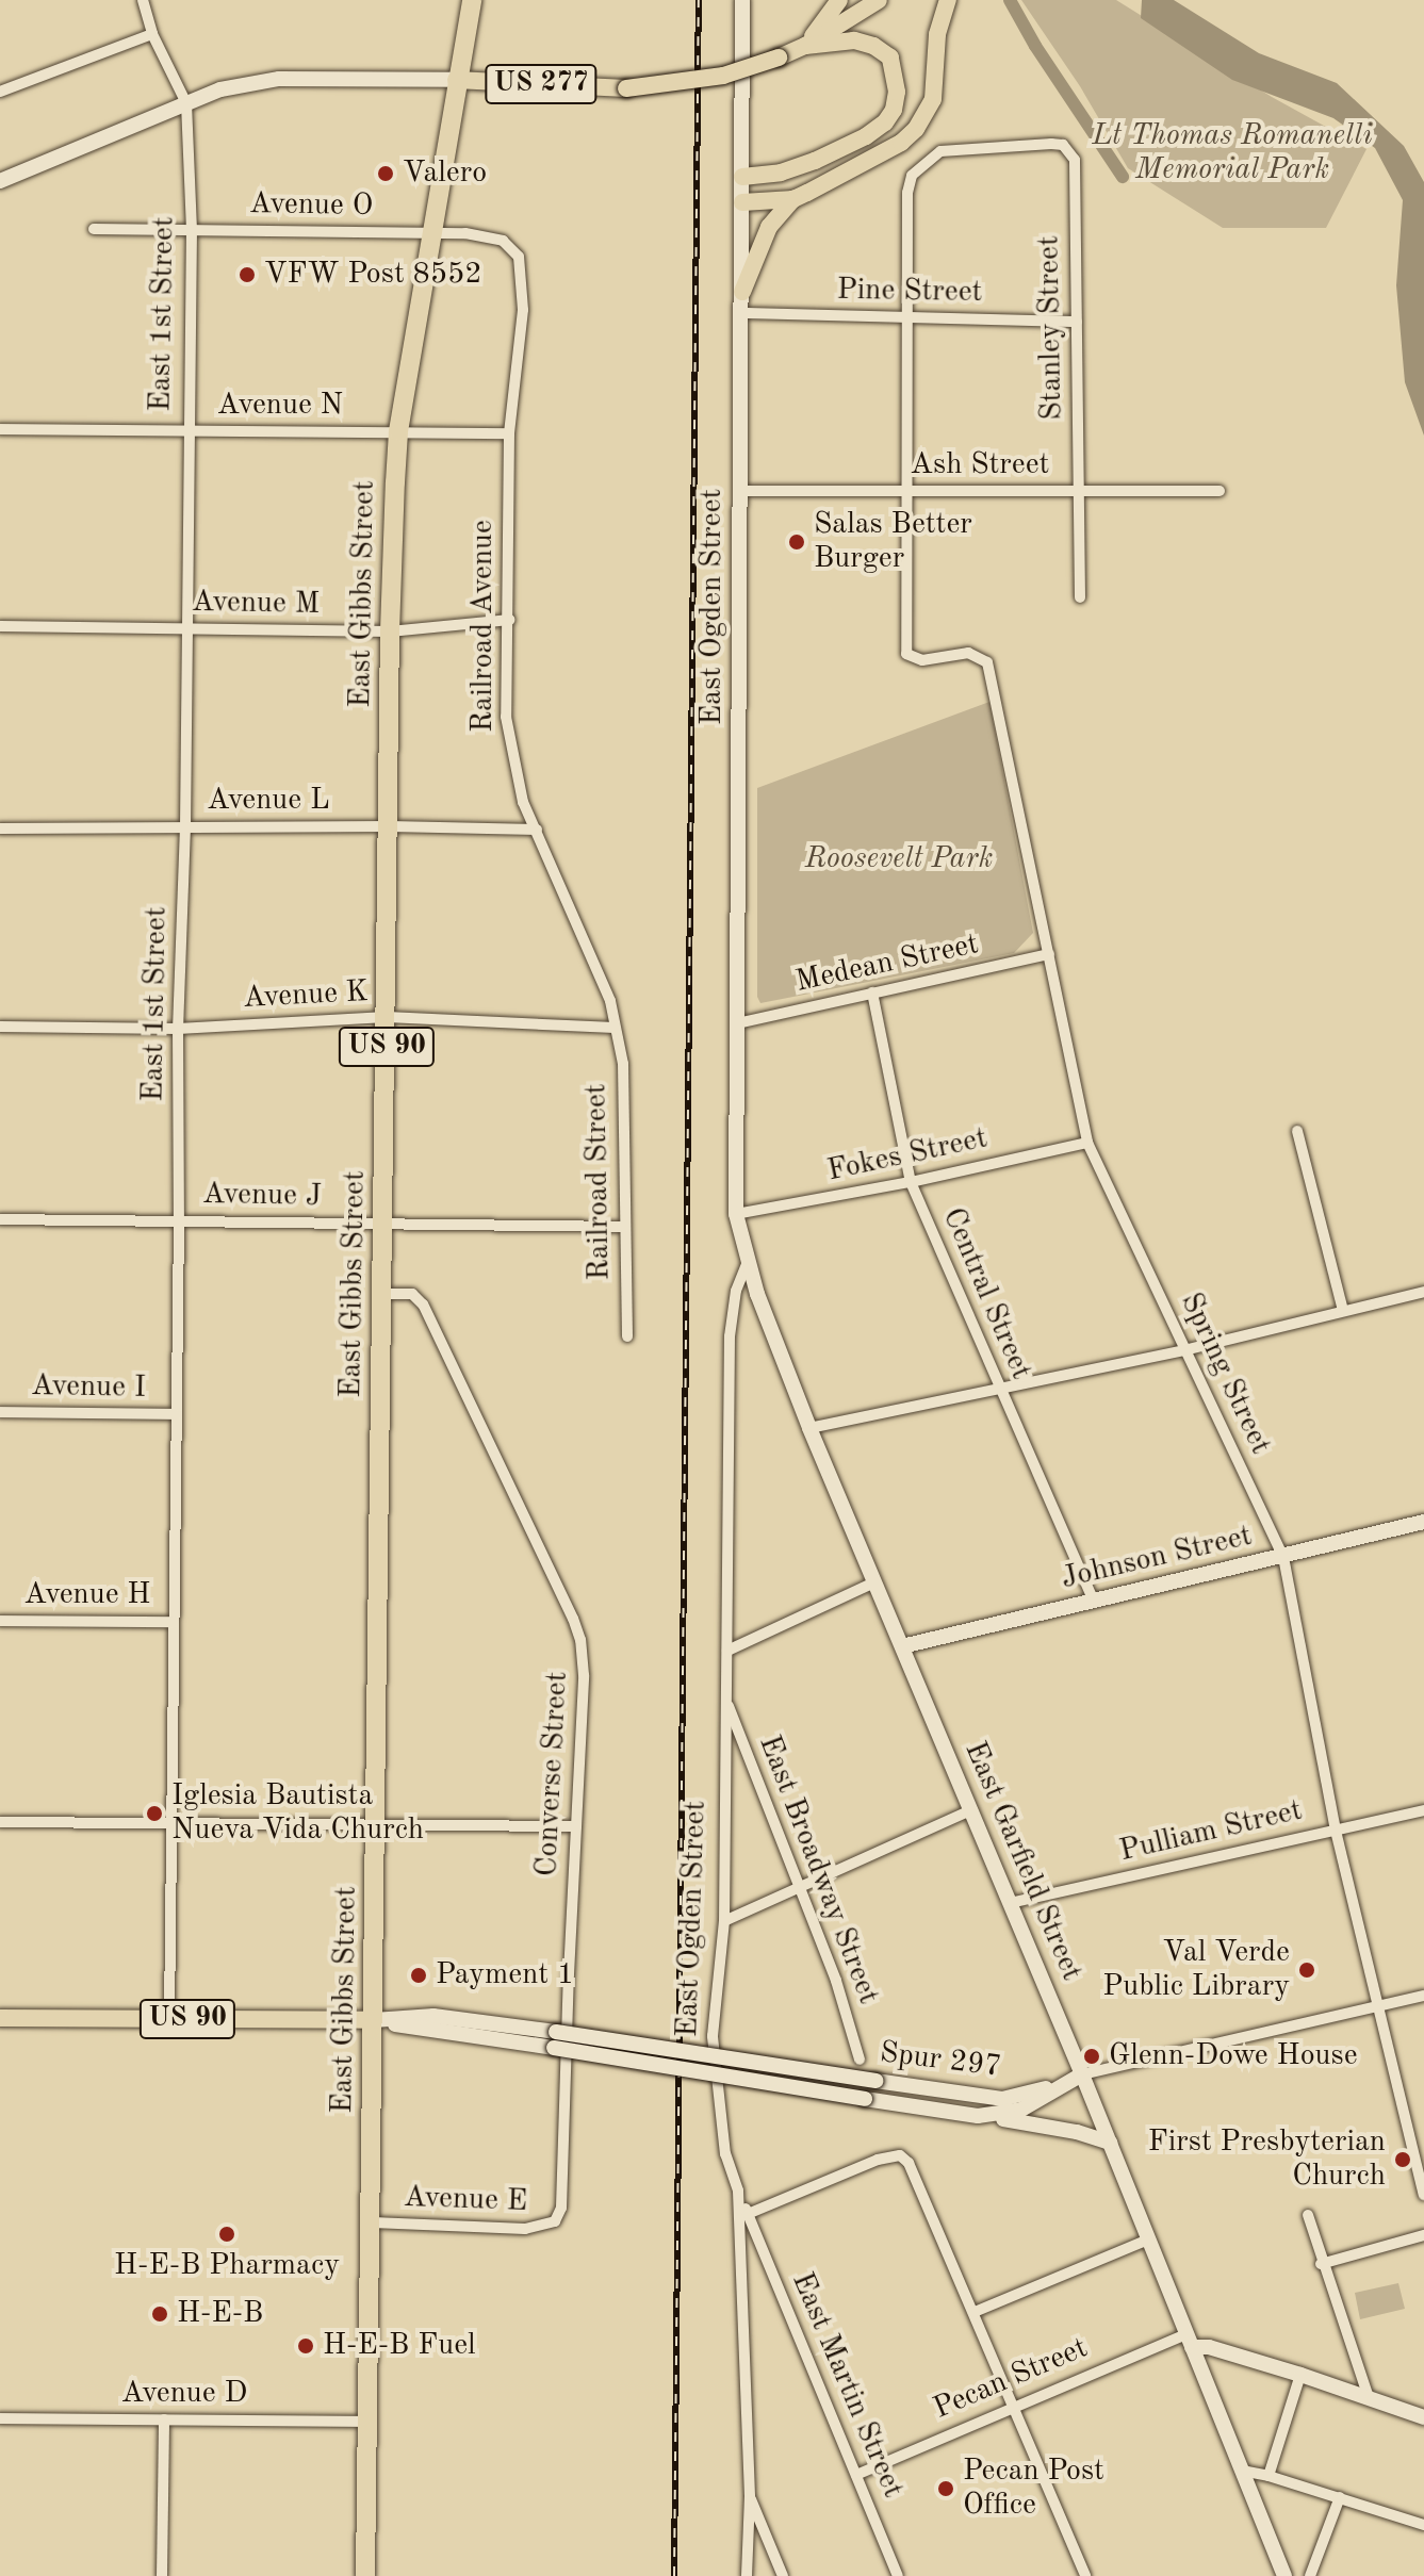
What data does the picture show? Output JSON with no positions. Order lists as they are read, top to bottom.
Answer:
{
  "streets": {
    "highway": ["East Gibbs Street", "US 90"],
    "main road": [
      "US 277",
      "East Ogden Street",
      "Johnson Street",
      "East Garfield Street",
      "Spur 297"
    ],
    "street": [
      "Avenue O",
      "Pine Street",
      "East 1st Street",
      "Stanley Street",
      "Avenue N",
      "Ash Street",
      "Avenue M",
      "Railroad Avenue",
      "Avenue L",
      "Medean Street",
      "Avenue K",
      "Fokes Street",
      "Railroad Street",
      "Avenue J",
      "Central Street",
      "Spring Street",
      "Avenue I",
      "Avenue H",
      "Converse Street",
      "Pulliam Street",
      "East Broadway Street",
      "Avenue E",
      "Pecan Street",
      "East Martin Street",
      "Avenue D"
    ]
  },
  "crossings": [
    ["US 277", "East Gibbs Street"],
    ["Avenue O", "East 1st Street"],
    ["Avenue O", "East Gibbs Street"],
    ["Avenue O", "Railroad Avenue"],
    ["Pine Street", "Stanley Street"],
    ["Pine Street", "East Ogden Street"],
    ["East 1st Street", "Avenue N"],
    ["East 1st Street", "Avenue M"],
    ["East 1st Street", "Avenue L"],
    ["East 1st Street", "Avenue K"],
    ["East 1st Street", "US 90"],
    ["East 1st Street", "Avenue J"],
    ["East 1st Street", "Avenue I"],
    ["East 1st Street", "Avenue H"],
    ["Stanley Street", "Ash Street"],
    ["Avenue N", "East Gibbs Street"],
    ["Avenue N", "Railroad Avenue"],
    ["Ash Street", "East Ogden Street"],
    ["Ash Street", "Spring Street"],
    ["East Gibbs Street", "Avenue M"],
    ["East Gibbs Street", "Avenue L"],
    ["East Gibbs Street", "Avenue K"],
    ["East Gibbs Street", "US 90"],
    ["East Gibbs Street", "Avenue J"],
    ["East Gibbs Street", "Converse Street"],
    ["East Gibbs Street", "Spur 297"],
    ["East Gibbs Street", "Avenue E"],
    ["East Gibbs Street", "Avenue D"],
    ["Avenue M", "Railroad Avenue"],
    ["East Ogden Street", "Medean Street"],
    ["East Ogden Street", "Fokes Street"],
    ["East Ogden Street", "East Garfield Street"],
    ["East Ogden Street", "East Broadway Street"],
    ["East Ogden Street", "East Martin Street"],
    ["Railroad Avenue", "Avenue L"],
    ["Railroad Avenue", "Avenue K"],
    ["Railroad Avenue", "Railroad Street"],
    ["Medean Street", "Central Street"],
    ["Medean Street", "Spring Street"],
    ["Avenue K", "Railroad Street"],
    ["US 90", "Spur 297"],
    ["Fokes Street", "Central Street"],
    ["Fokes Street", "Spring Street"],
    ["Fokes Street", "East Garfield Street"],
    ["Railroad Street", "Avenue J"],
    ["Central Street", "Johnson Street"],
    ["Spring Street", "Johnson Street"],
    ["Spring Street", "Pulliam Street"],
    ["Johnson Street", "East Garfield Street"],
    ["Converse Street", "Avenue E"],
    ["Pulliam Street", "East Garfield Street"],
    ["East Garfield Street", "Spur 297"],
    ["East Garfield Street", "Pecan Street"],
    ["Pecan Street", "East Martin Street"]
  ],
  "parks": ["Lt Thomas Romanelli Memorial Park", "Roosevelt Park"],
  "places": [
    "Valero",
    "VFW Post 8552",
    "Salas Better Burger",
    "Iglesia Bautista Nueva Vida Church",
    "Val Verde Public Library",
    "Payment 1",
    "Glenn-Dowe House",
    "First Presbyterian Church",
    "H-E-B Pharmacy",
    "H-E-B",
    "H-E-B Fuel",
    "Pecan Post Office"
  ]
}
